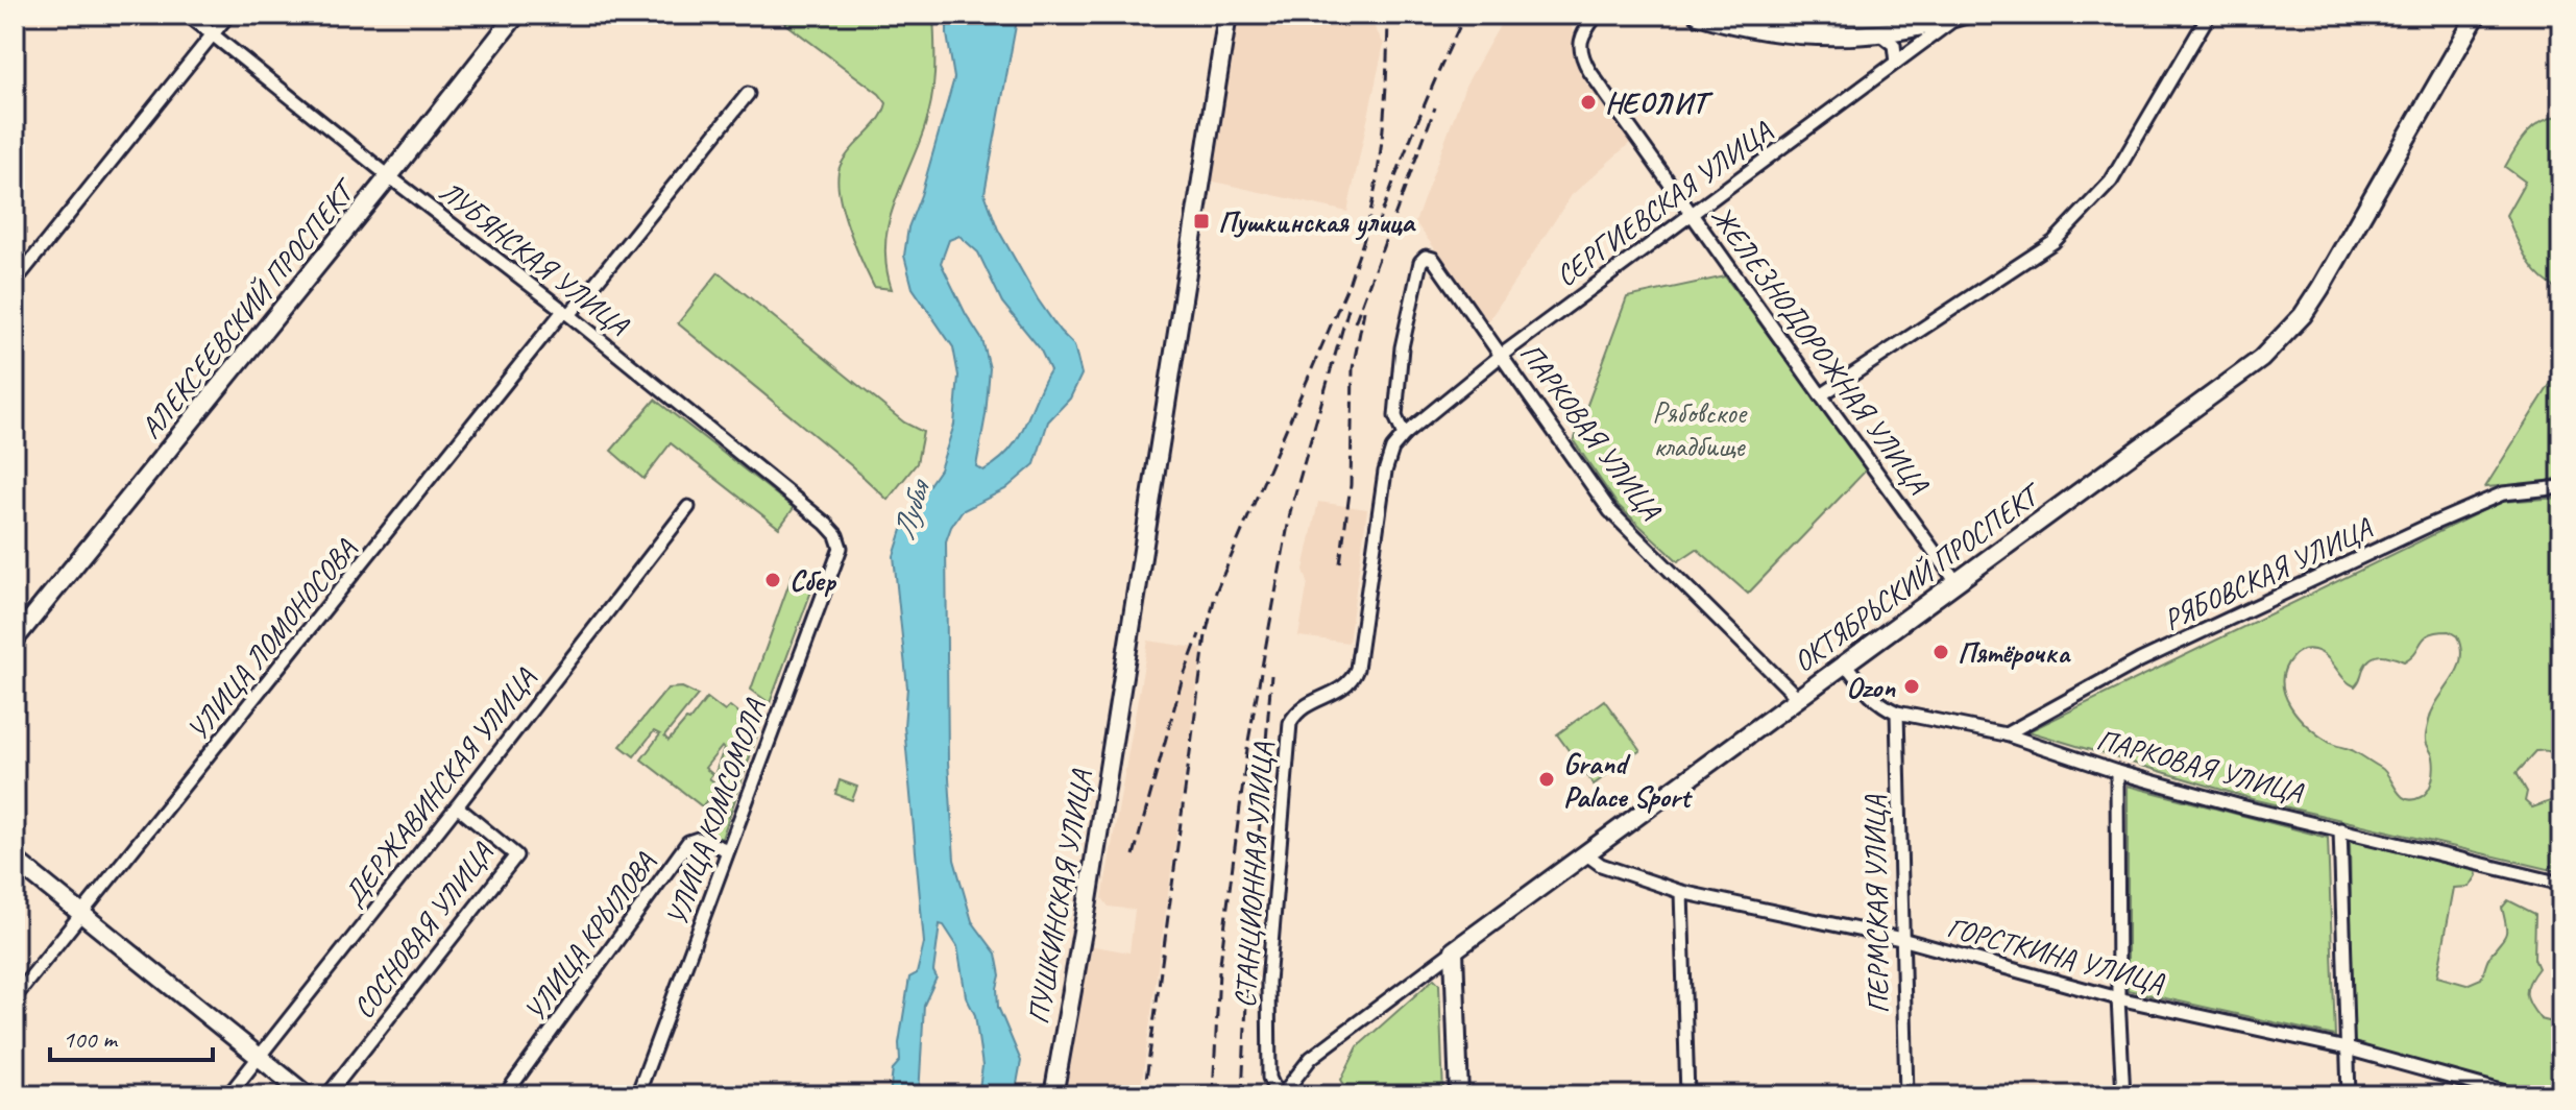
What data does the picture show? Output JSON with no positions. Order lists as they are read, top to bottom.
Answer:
{
  "streets": {
    "street": [
      "СЕРГИЕВСКАЯ УЛИЦА",
      "ЛУБЯНСКАЯ УЛИЦА",
      "АЛЕКСЕЕВСКИЙ ПРОСПЕКТ",
      "ЖЕЛЕЗНОДОРОЖНАЯ УЛИЦА",
      "ПАРКОВАЯ УЛИЦА",
      "РЯБОВСКАЯ УЛИЦА",
      "ОКТЯБРЬСКИЙ ПРОСПЕКТ",
      "УЛИЦА ЛОМОНОСОВА",
      "ДЕРЖАВИНСКАЯ УЛИЦА",
      "УЛИЦА КОМСОМОЛА",
      "СТАНЦИОННАЯ УЛИЦА",
      "ПУШКИНСКАЯ УЛИЦА",
      "ПЕРМСКАЯ УЛИЦА",
      "СОСНОВАЯ УЛИЦА",
      "УЛИЦА КРЫЛОВА",
      "ГОРСТКИНА УЛИЦА"
    ]
  },
  "crossings": [
    ["СЕРГИЕВСКАЯ УЛИЦА", "ЖЕЛЕЗНОДОРОЖНАЯ УЛИЦА"],
    ["СЕРГИЕВСКАЯ УЛИЦА", "ПАРКОВАЯ УЛИЦА"],
    ["СЕРГИЕВСКАЯ УЛИЦА", "СТАНЦИОННАЯ УЛИЦА"],
    ["ЛУБЯНСКАЯ УЛИЦА", "АЛЕКСЕЕВСКИЙ ПРОСПЕКТ"],
    ["ЛУБЯНСКАЯ УЛИЦА", "УЛИЦА ЛОМОНОСОВА"],
    ["ЛУБЯНСКАЯ УЛИЦА", "УЛИЦА КОМСОМОЛА"],
    ["ЖЕЛЕЗНОДОРОЖНАЯ УЛИЦА", "ОКТЯБРЬСКИЙ ПРОСПЕКТ"],
    ["ПАРКОВАЯ УЛИЦА", "РЯБОВСКАЯ УЛИЦА"],
    ["ПАРКОВАЯ УЛИЦА", "ОКТЯБРЬСКИЙ ПРОСПЕКТ"],
    ["ПАРКОВАЯ УЛИЦА", "СТАНЦИОННАЯ УЛИЦА"],
    ["ПАРКОВАЯ УЛИЦА", "ПЕРМСКАЯ УЛИЦА"],
    ["ОКТЯБРЬСКИЙ ПРОСПЕКТ", "СТАНЦИОННАЯ УЛИЦА"],
    ["ОКТЯБРЬСКИЙ ПРОСПЕКТ", "ГОРСТКИНА УЛИЦА"],
    ["ДЕРЖАВИНСКАЯ УЛИЦА", "СОСНОВАЯ УЛИЦА"],
    ["УЛИЦА КОМСОМОЛА", "УЛИЦА КРЫЛОВА"],
    ["ПЕРМСКАЯ УЛИЦА", "ГОРСТКИНА УЛИЦА"]
  ],
  "water": ["Лубья"],
  "parks": ["Рябовское кладбище"],
  "places": {
    "other": [
      "НЕОЛИТ",
      "Сбер",
      "Пятёрочка",
      "Ozon",
      "Grand Palace Sport"
    ],
    "transit": ["Пушкинская улица"]
  },
  "scale_bar": "100 m"
}
